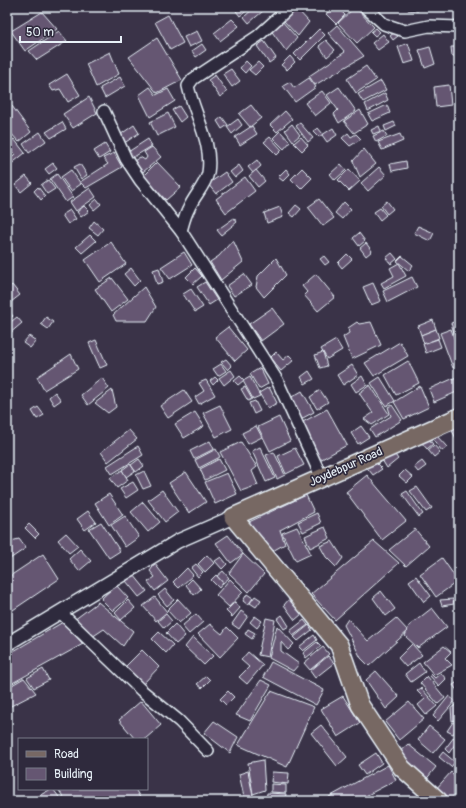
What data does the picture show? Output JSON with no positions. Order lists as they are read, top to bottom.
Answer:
{
  "streets": {
    "main road": ["Joydebpur Road"]
  },
  "legend": ["Road", "Building"],
  "scale_bar": "50 m"
}
